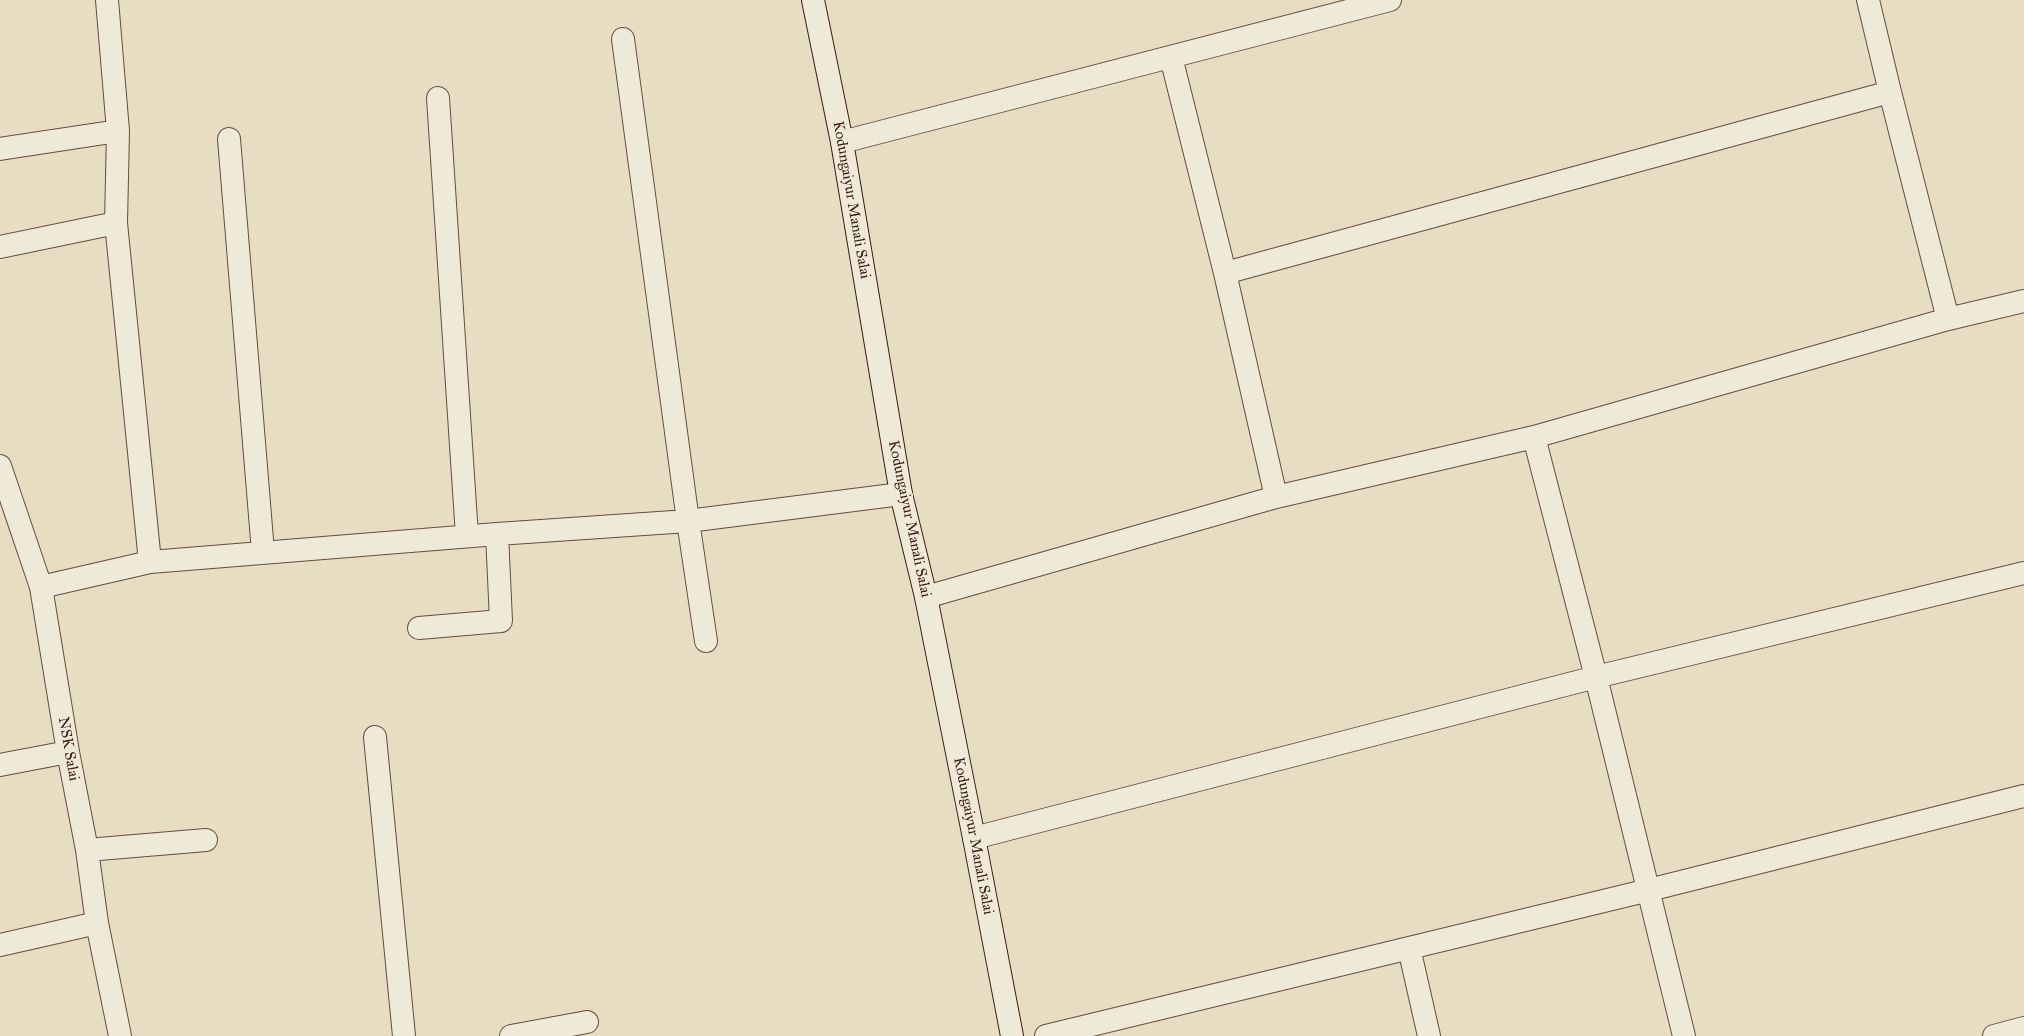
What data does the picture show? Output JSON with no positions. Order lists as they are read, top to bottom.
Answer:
{
  "streets": {
    "street": ["Kodungaiyur Manali Salai", "NSK Salai"]
  }
}
